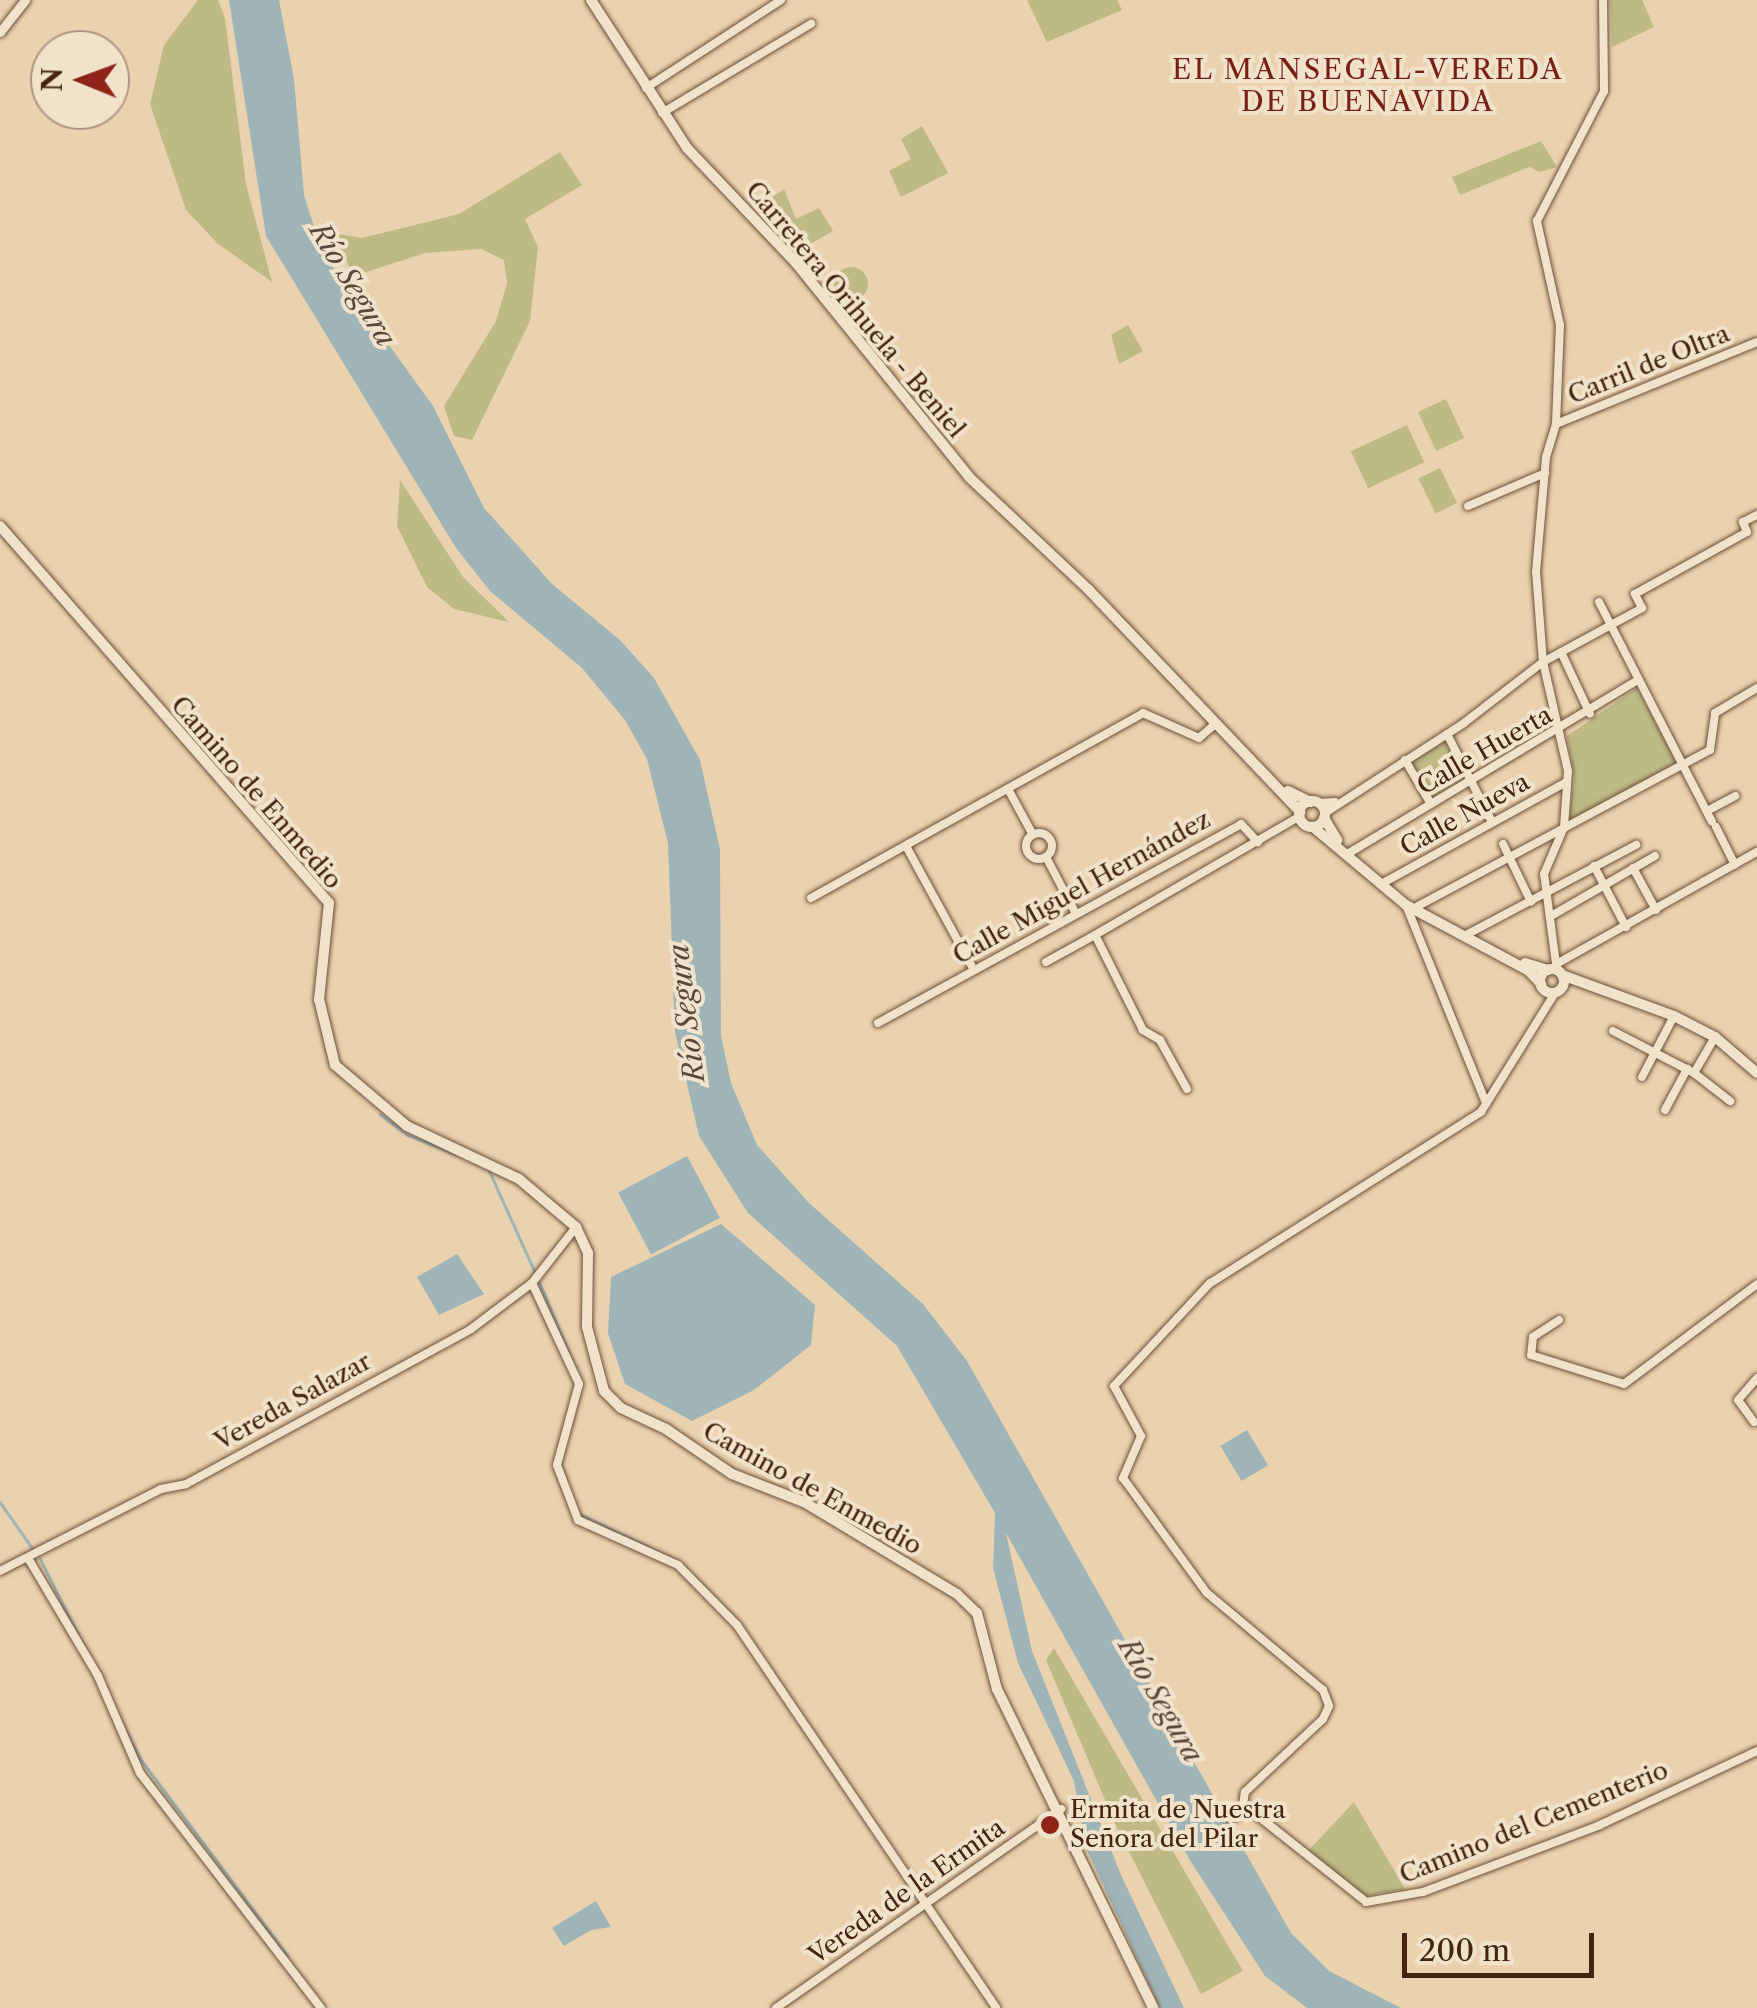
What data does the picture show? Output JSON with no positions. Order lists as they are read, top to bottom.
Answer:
{
  "streets": {
    "main road": ["Carretera Orihuela - Beniel", "Camino de Enmedio"],
    "street": [
      "Carril de Oltra",
      "Calle Huerta",
      "Calle Nueva",
      "Calle Miguel Hernández",
      "Vereda Salazar",
      "Camino del Cementerio",
      "Vereda de la Ermita"
    ]
  },
  "crossings": [
    ["Carretera Orihuela - Beniel", "Calle Huerta"],
    ["Carretera Orihuela - Beniel", "Calle Nueva"],
    ["Camino de Enmedio", "Vereda Salazar"],
    ["Camino de Enmedio", "Vereda de la Ermita"]
  ],
  "districts": ["EL MANSEGAL-VEREDA DE BUENAVIDA"],
  "water": ["Río Segura"],
  "places": ["Ermita de Nuestra Señora del Pilar"],
  "scale_bar": "200 m",
  "north": "left"
}
